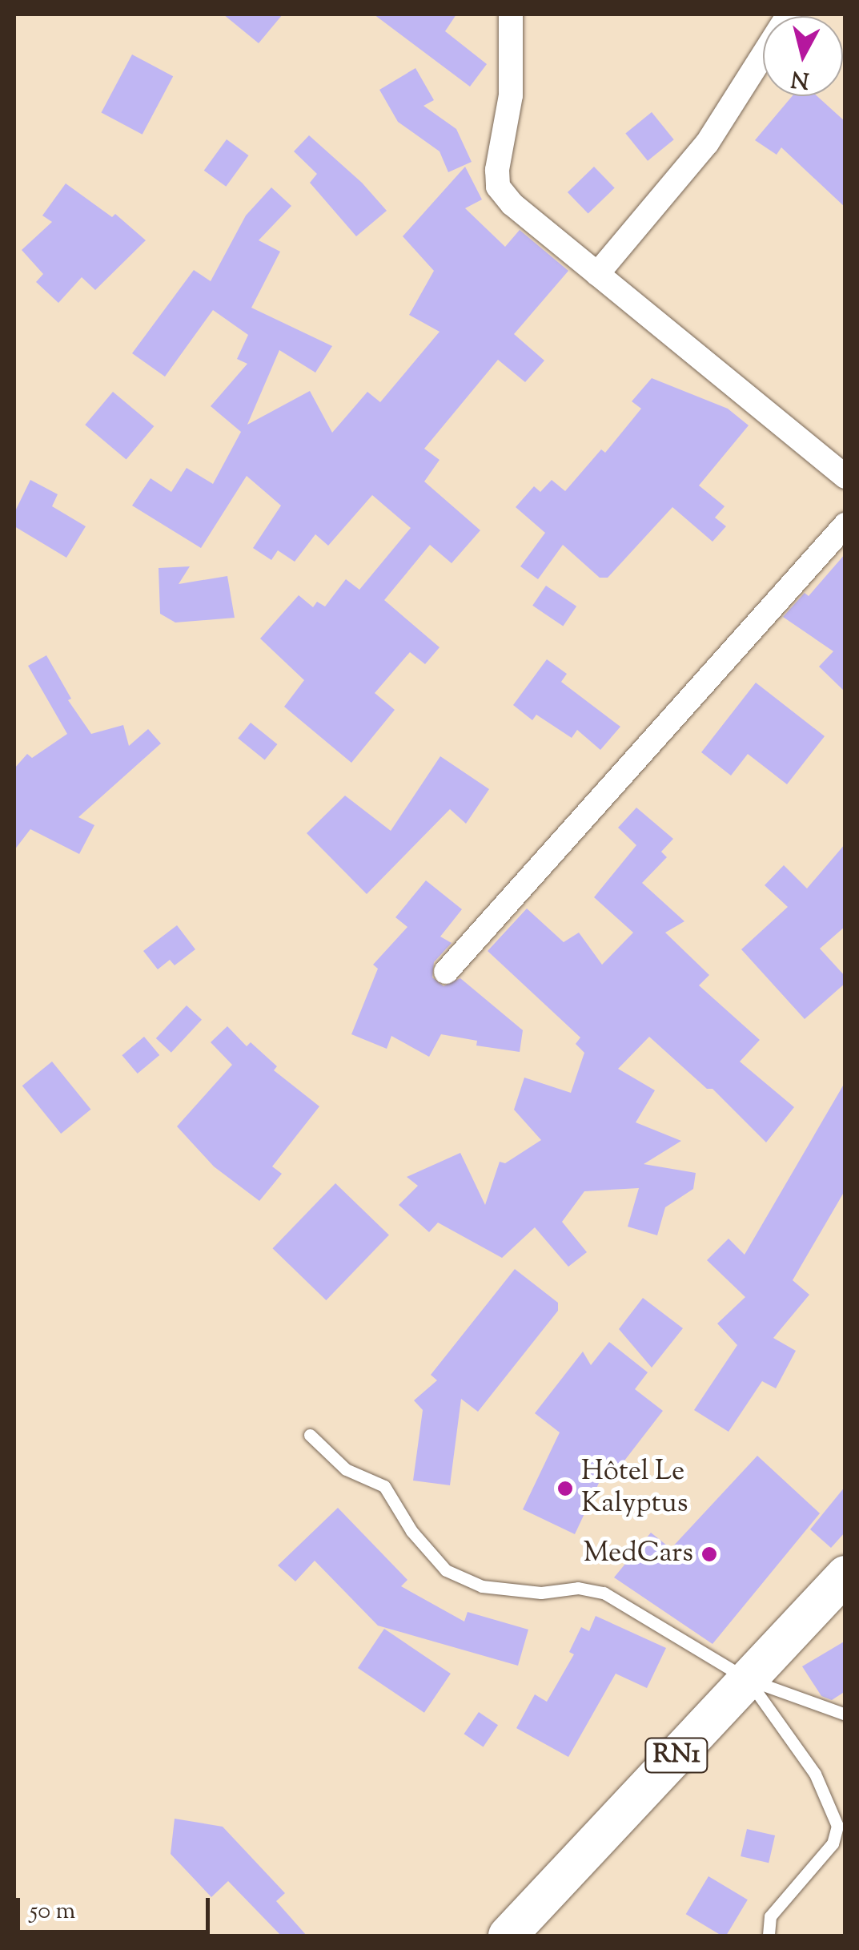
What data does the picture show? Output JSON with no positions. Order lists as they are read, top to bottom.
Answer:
{
  "streets": {
    "main road": ["RN1"]
  },
  "places": ["Hôtel Le Kalyptus", "MedCars"],
  "scale_bar": "50 m",
  "north": "bottom"
}
